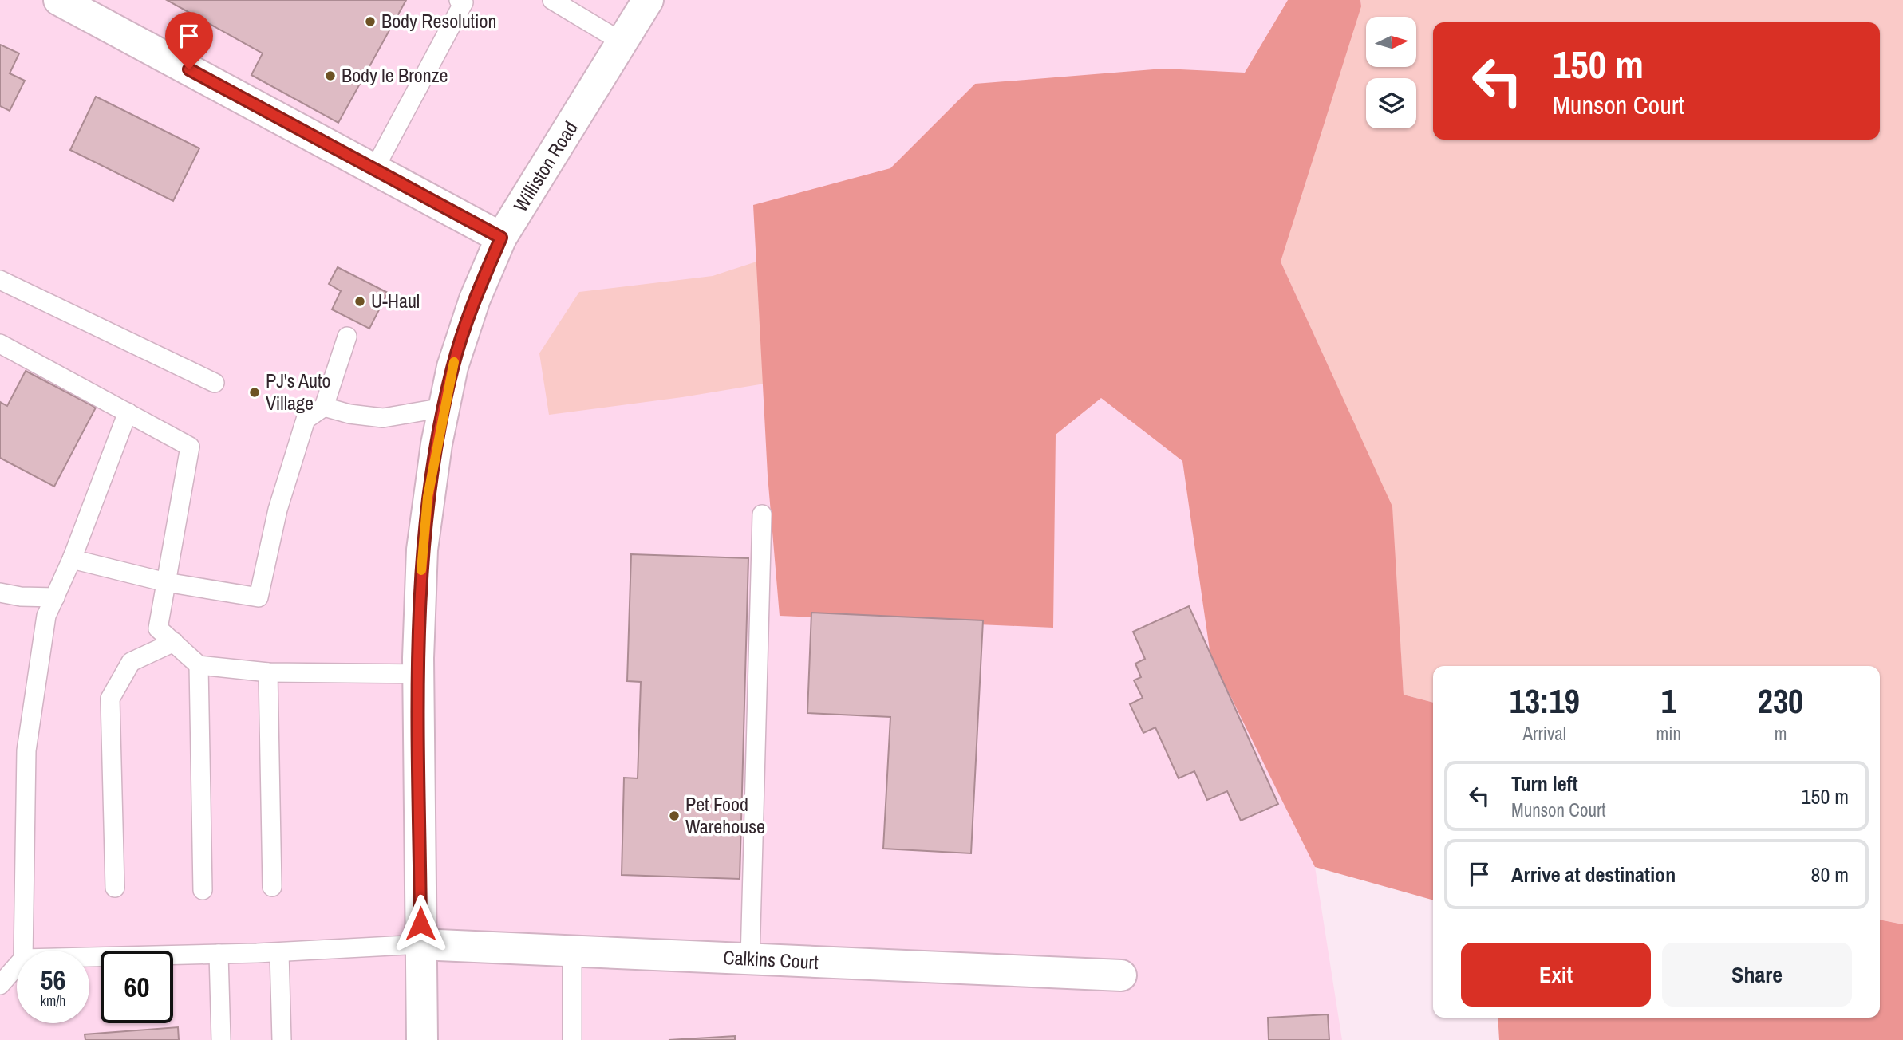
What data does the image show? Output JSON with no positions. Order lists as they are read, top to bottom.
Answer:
{
  "streets": {
    "street": ["Williston Road", "Calkins Court"]
  },
  "crossings": [
    ["Williston Road", "Calkins Court"]
  ],
  "places": [
    "Body Resolution",
    "Body le Bronze",
    "U-Haul",
    "PJ's Auto Village",
    "Pet Food Warehouse"
  ],
  "north": "right",
  "page": {
    "turn": ["150 m", "Munson Court"],
    "eta": [
      "13:19",
      "Arrival",
      "1",
      "min",
      "230",
      "m"
    ],
    "list": [
      {
        "name": "Turn left",
        "note": "Munson Court",
        "value": "150 m"
      },
      {
        "name": "Arrive at destination",
        "value": "80 m"
      }
    ],
    "buttons": ["Exit", "Share"],
    "speed": "56 km/h",
    "limit": "60"
  }
}
